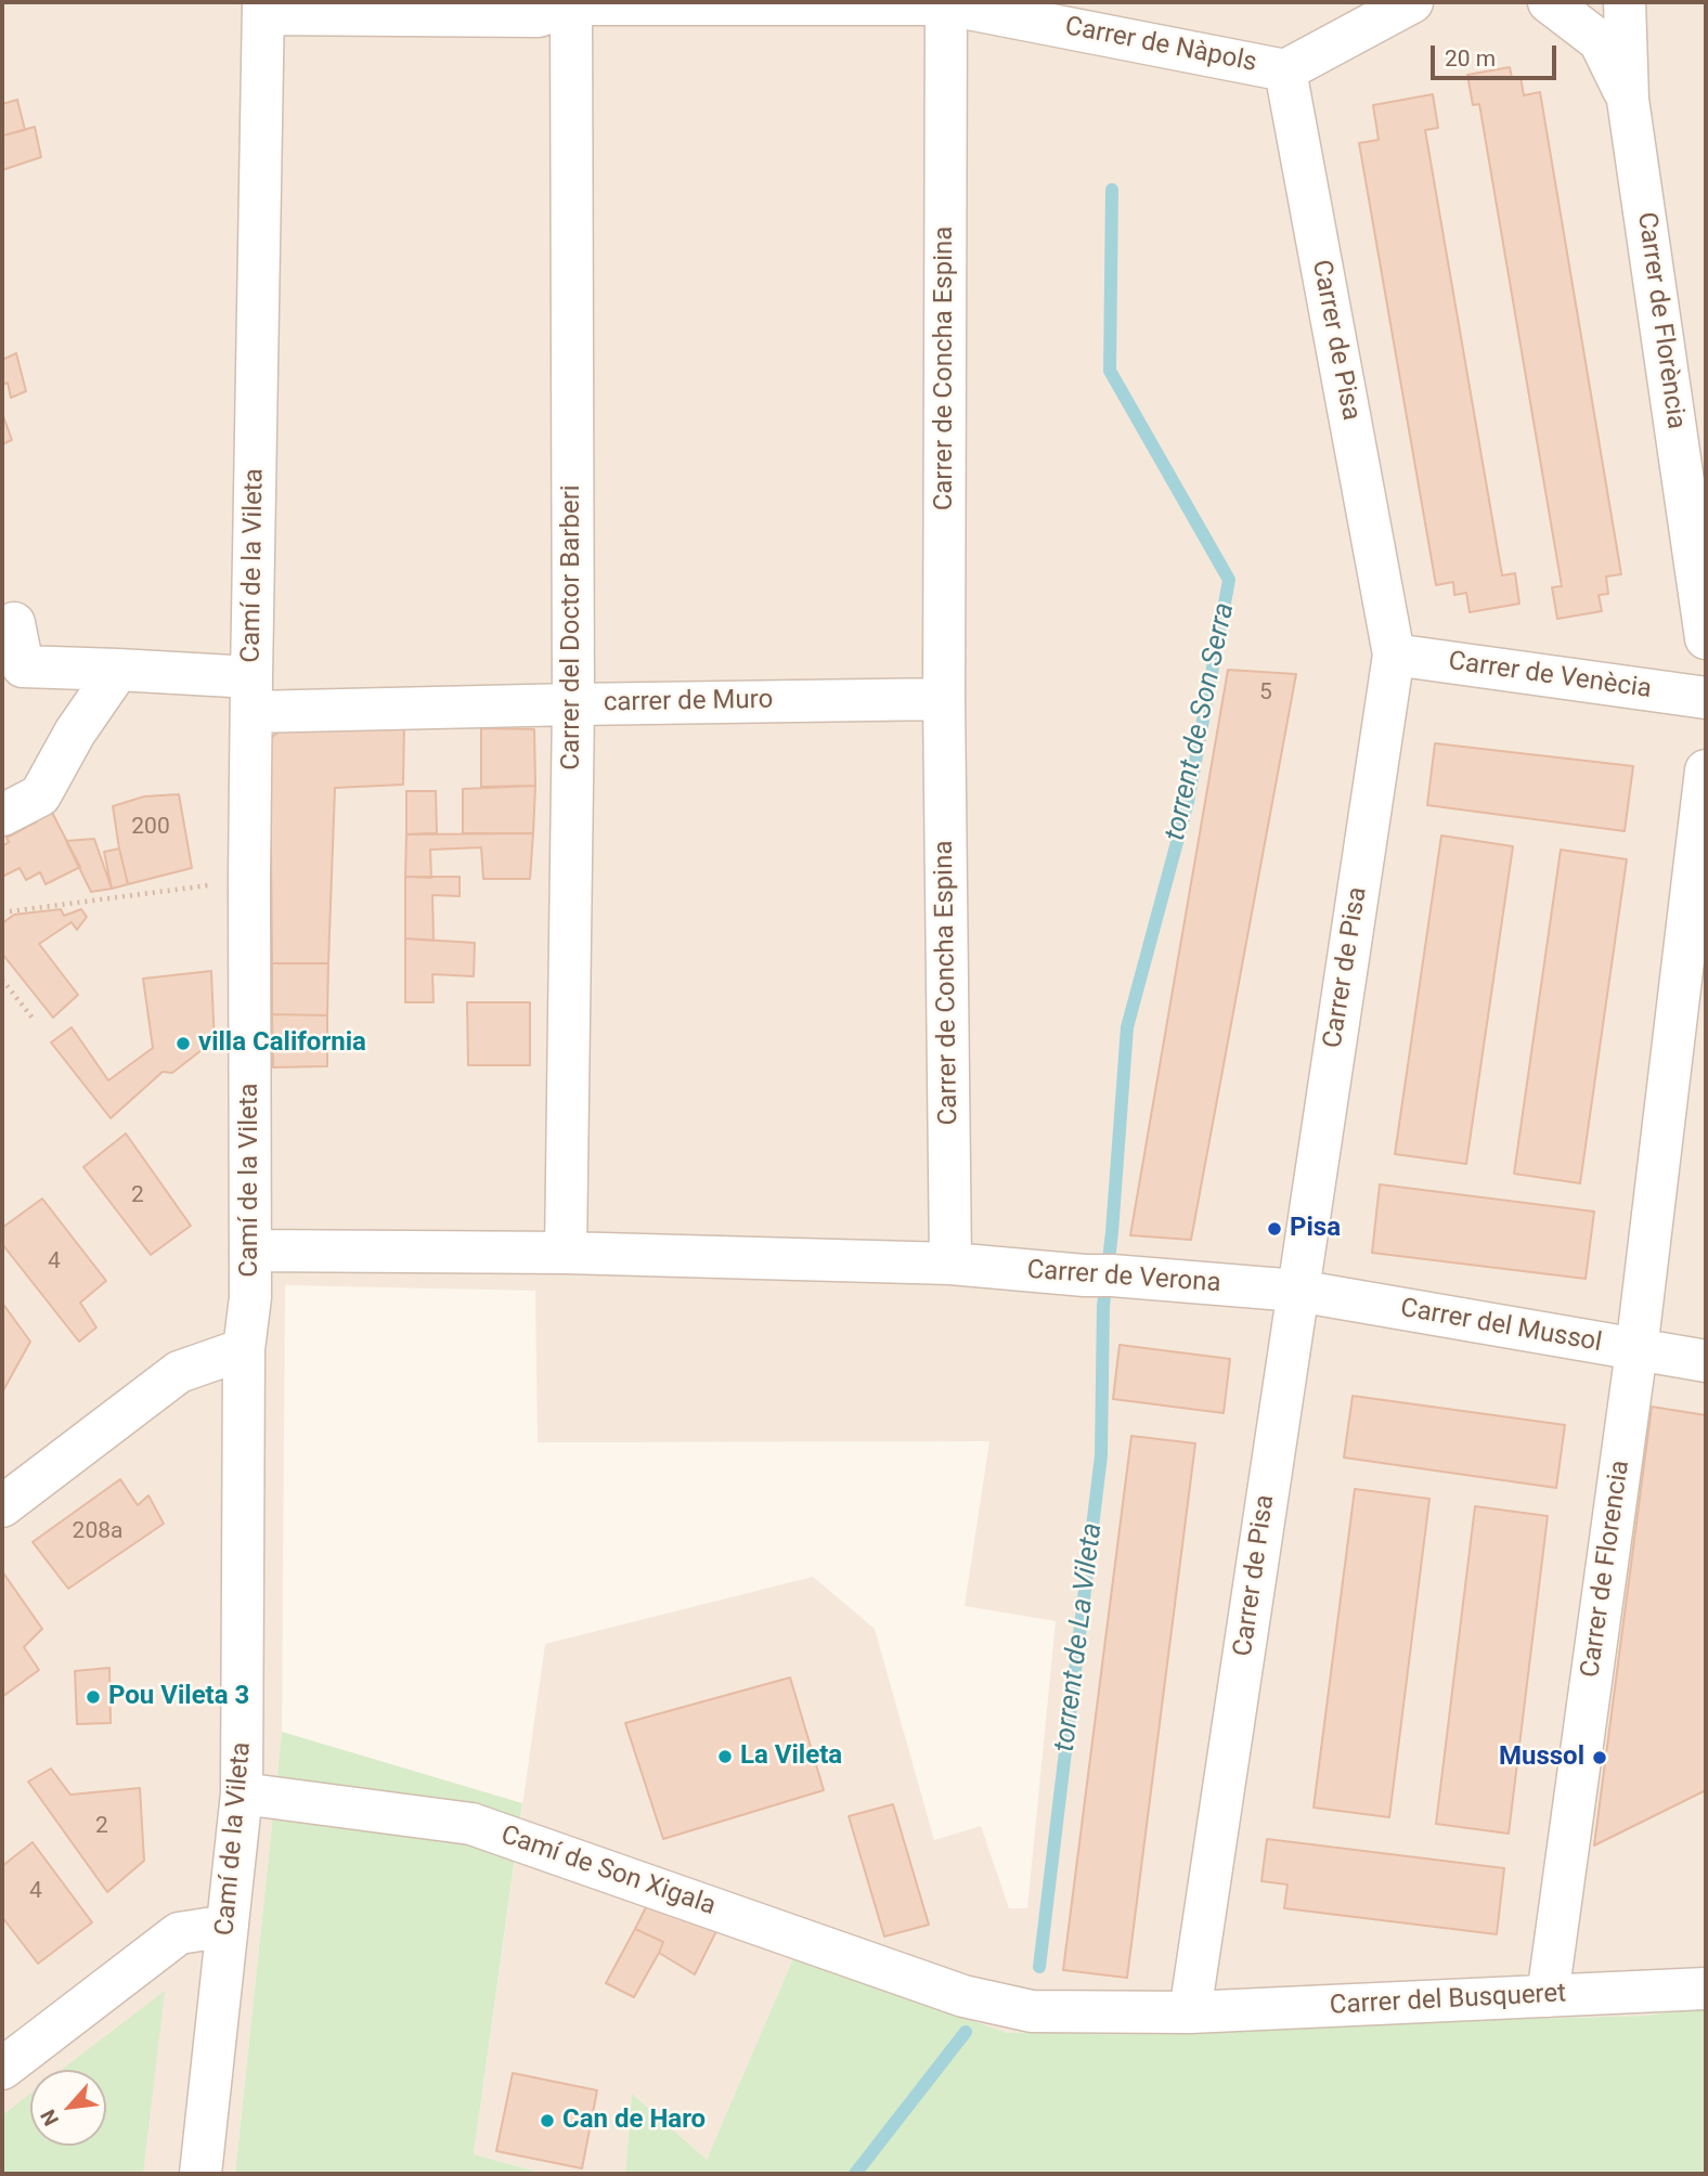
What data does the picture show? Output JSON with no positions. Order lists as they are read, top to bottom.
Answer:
{
  "streets": {
    "street": [
      "Carrer de Nàpols",
      "Carrer de Florència",
      "Carrer de Pisa",
      "Carrer de Concha Espina",
      "Camí de la Vileta",
      "Carrer del Doctor Barberi",
      "Carrer de Venècia",
      "carrer de Muro",
      "Carrer de Verona",
      "Carrer del Mussol",
      "Carrer de Florencia",
      "Camí de Son Xigala",
      "Carrer del Busqueret"
    ]
  },
  "crossings": [
    ["Carrer de Nàpols", "Carrer de Pisa"],
    ["Carrer de Nàpols", "Carrer de Concha Espina"],
    ["Carrer de Nàpols", "Camí de la Vileta"],
    ["Carrer de Nàpols", "Carrer del Doctor Barberi"],
    ["Carrer de Pisa", "Carrer de Venècia"],
    ["Carrer de Pisa", "Carrer de Verona"],
    ["Carrer de Pisa", "Carrer del Mussol"],
    ["Carrer de Pisa", "Camí de Son Xigala"],
    ["Carrer de Pisa", "Carrer del Busqueret"],
    ["Carrer de Concha Espina", "carrer de Muro"],
    ["Carrer de Concha Espina", "Carrer de Verona"],
    ["Camí de la Vileta", "carrer de Muro"],
    ["Camí de la Vileta", "Camí de Son Xigala"],
    ["Carrer del Doctor Barberi", "carrer de Muro"],
    ["Carrer de Verona", "Carrer del Mussol"],
    ["Carrer del Mussol", "Carrer de Florencia"],
    ["Carrer de Florencia", "Carrer del Busqueret"],
    ["Camí de Son Xigala", "Carrer del Busqueret"]
  ],
  "water": ["torrent de Son Serra", "torrent de La Vileta"],
  "places": [
    "villa California",
    "Pisa",
    "Pou Vileta 3",
    "La Vileta",
    "Mussol",
    "Can de Haro"
  ],
  "house_numbers": [
    "5",
    "200",
    "2",
    "4",
    "208a",
    "2",
    "4"
  ],
  "scale_bar": "20 m",
  "north": "bottom left"
}
